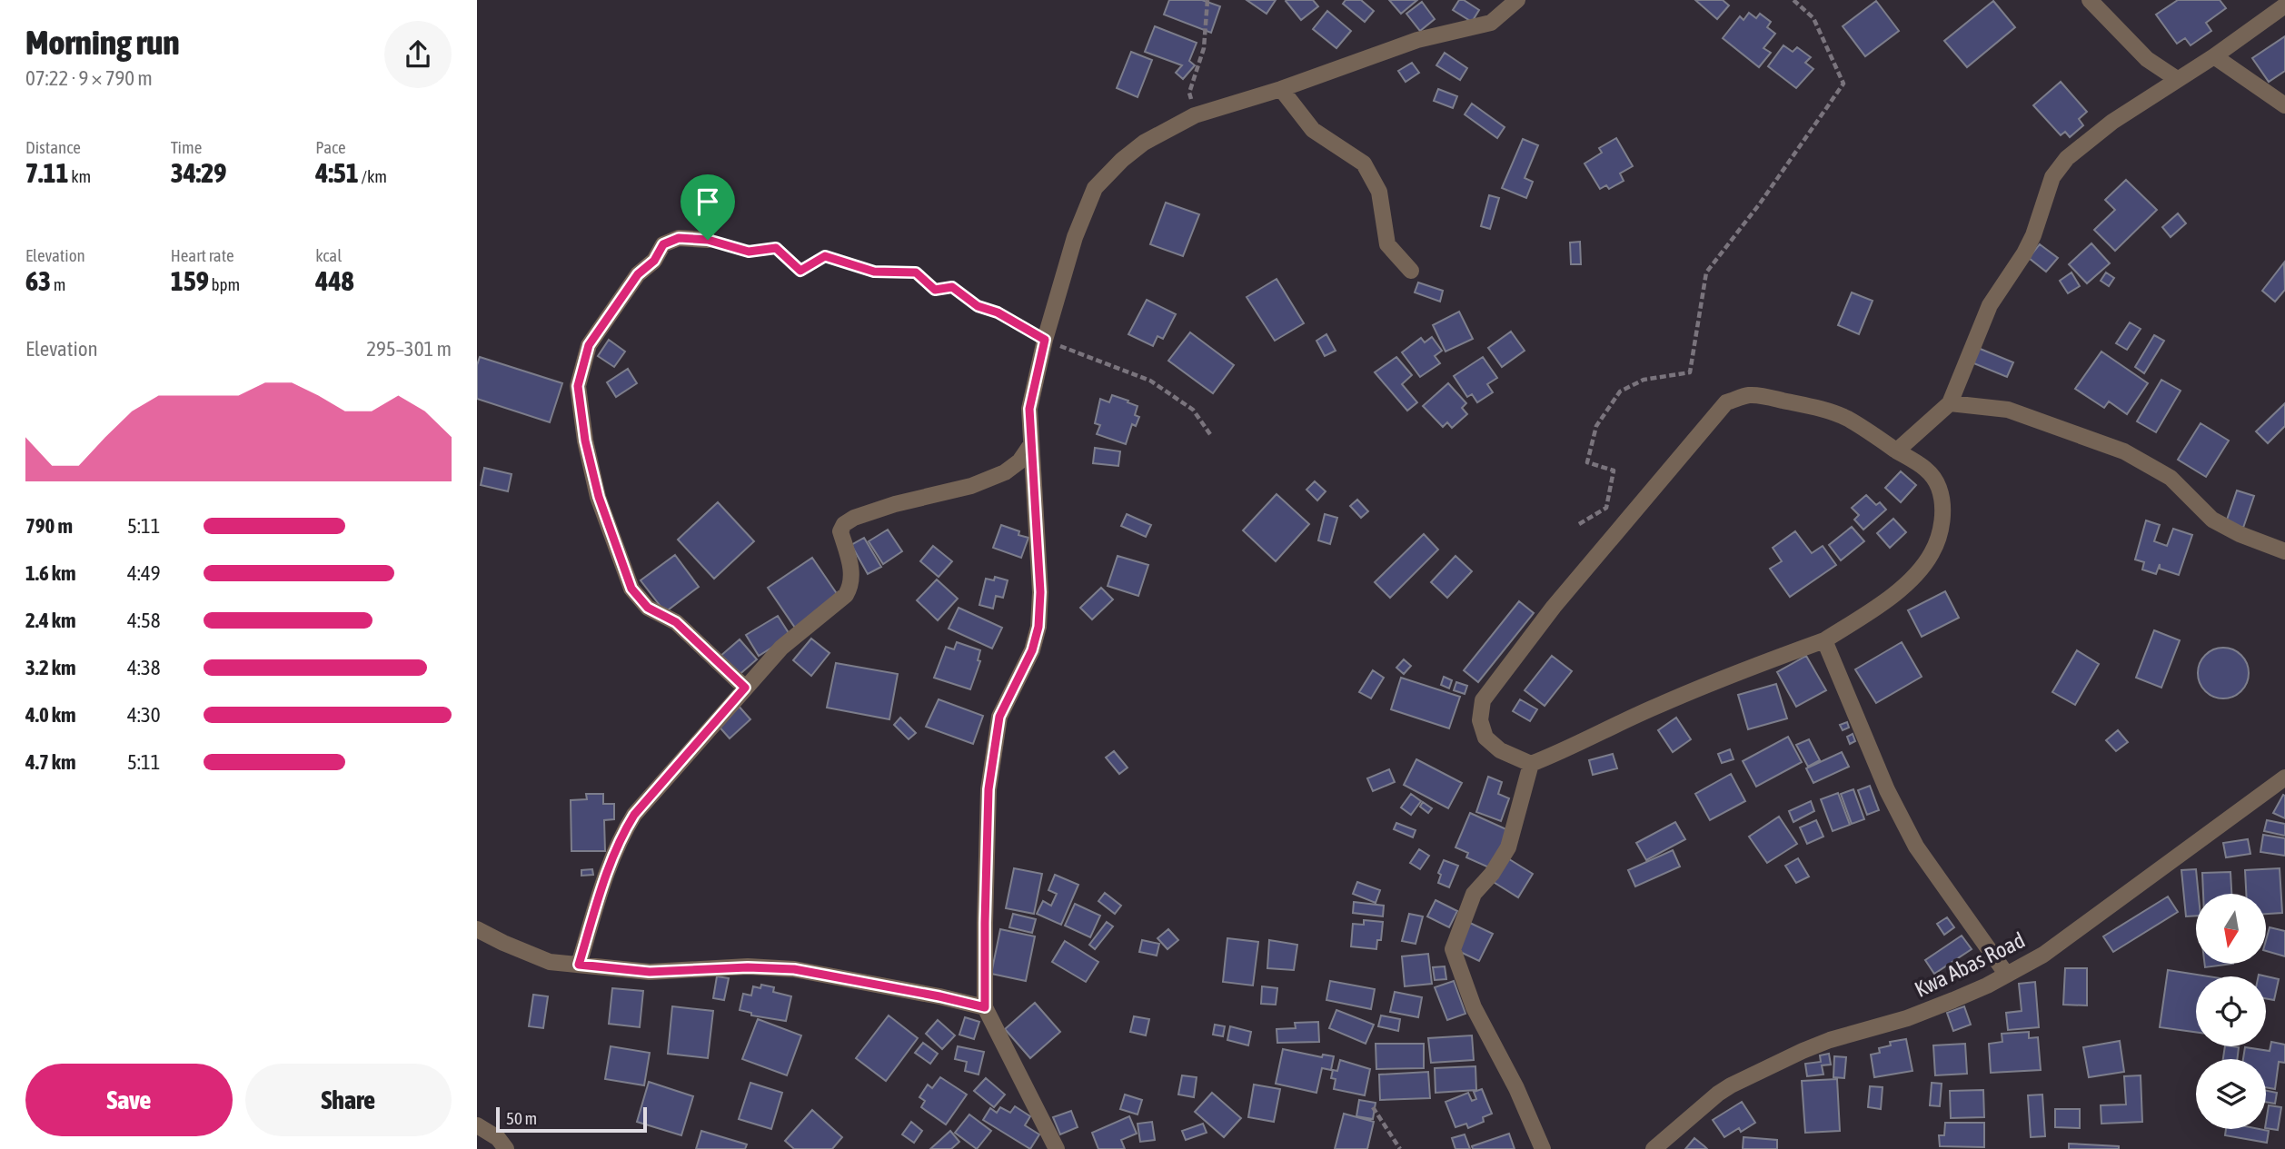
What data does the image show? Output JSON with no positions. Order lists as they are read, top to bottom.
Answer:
{
  "streets": {
    "street": ["Kwa Abas Road"]
  },
  "scale_bar": "50 m",
  "north": "bottom",
  "page": {
    "heading": ["Morning run", "07:22 · 9 × 790 m"],
    "stats": [
      ["Distance", "7.11 km"],
      ["Time", "34:29"],
      ["Pace", "4:51 /km"],
      ["Elevation", "63 m"],
      ["Heart rate", "159 bpm"],
      ["kcal", "448"]
    ],
    "chart": ["Elevation", "295–301 m"],
    "list": [
      {
        "name": "790 m",
        "note": "5:11"
      },
      {
        "name": "1.6 km",
        "note": "4:49"
      },
      {
        "name": "2.4 km",
        "note": "4:58"
      },
      {
        "name": "3.2 km",
        "note": "4:38"
      },
      {
        "name": "4.0 km",
        "note": "4:30"
      },
      {
        "name": "4.7 km",
        "note": "5:11"
      }
    ],
    "buttons": ["Save", "Share"],
    "scale": "50 m"
  }
}
